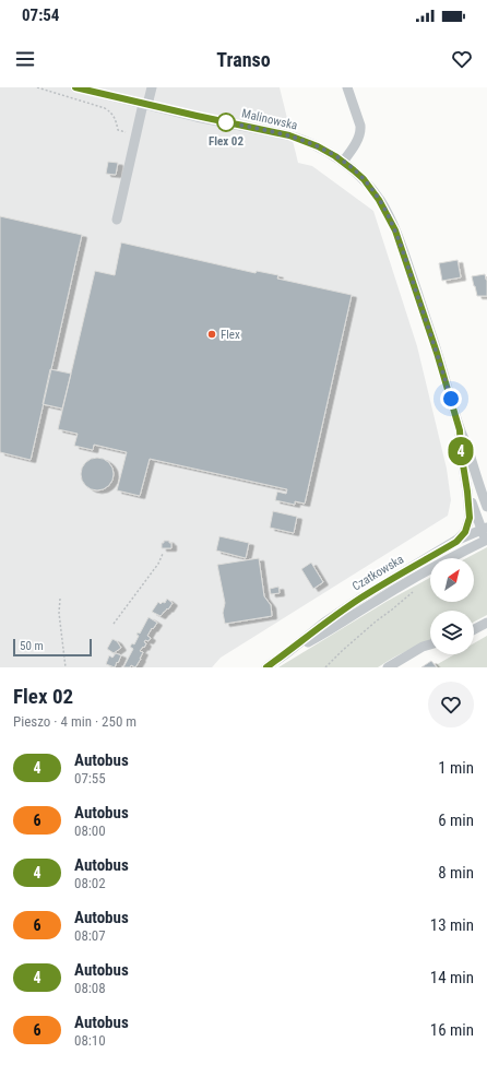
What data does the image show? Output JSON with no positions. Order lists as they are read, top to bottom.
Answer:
{
  "streets": {
    "street": ["Malinowska", "Czatkowska"]
  },
  "crossings": [
    ["Malinowska", "Czatkowska"]
  ],
  "places": ["Flex 02", "Flex"],
  "lines": ["bus line 4"],
  "scale_bar": "50 m",
  "north": "top right",
  "page": {
    "status": "07:54",
    "header": "Transo",
    "on_map": "4",
    "scale": "50 m",
    "heading": ["Flex 02", "Pieszo · 4 min · 250 m"],
    "list": [
      {
        "mark": "4",
        "name": "Autobus",
        "note": "07:55",
        "value": "1 min"
      },
      {
        "mark": "6",
        "name": "Autobus",
        "note": "08:00",
        "value": "6 min"
      },
      {
        "mark": "4",
        "name": "Autobus",
        "note": "08:02",
        "value": "8 min"
      },
      {
        "mark": "6",
        "name": "Autobus",
        "note": "08:07",
        "value": "13 min"
      },
      {
        "mark": "4",
        "name": "Autobus",
        "note": "08:08",
        "value": "14 min"
      },
      {
        "mark": "6",
        "name": "Autobus",
        "note": "08:10",
        "value": "16 min"
      }
    ]
  }
}
